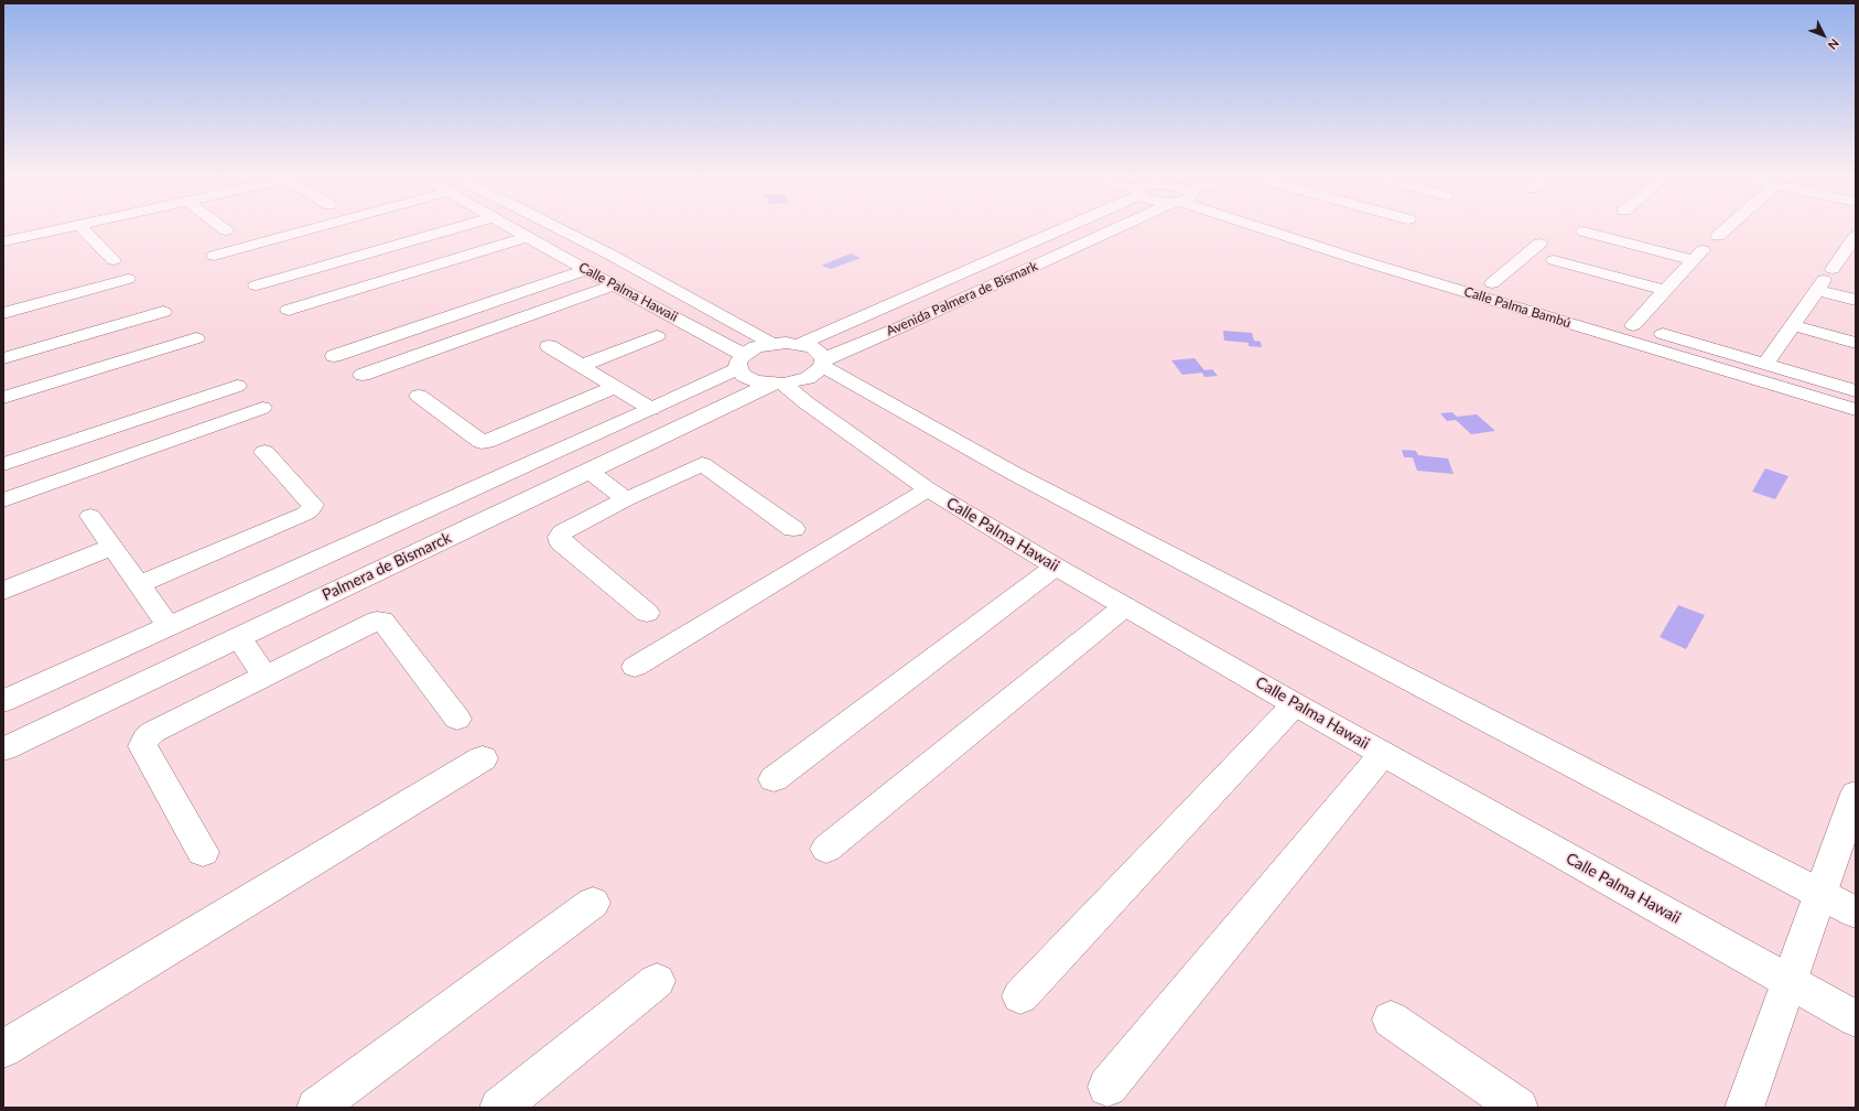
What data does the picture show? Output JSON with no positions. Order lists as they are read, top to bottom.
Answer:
{
  "streets": {
    "street": [
      "Calle Palma Hawaii",
      "Avenida Palmera de Bismark",
      "Calle Palma Bambú",
      "Palmera de Bismarck"
    ]
  },
  "crossings": [
    ["Calle Palma Hawaii", "Avenida Palmera de Bismark"],
    ["Calle Palma Hawaii", "Palmera de Bismarck"],
    ["Avenida Palmera de Bismark", "Palmera de Bismarck"]
  ],
  "north": "bottom right"
}
